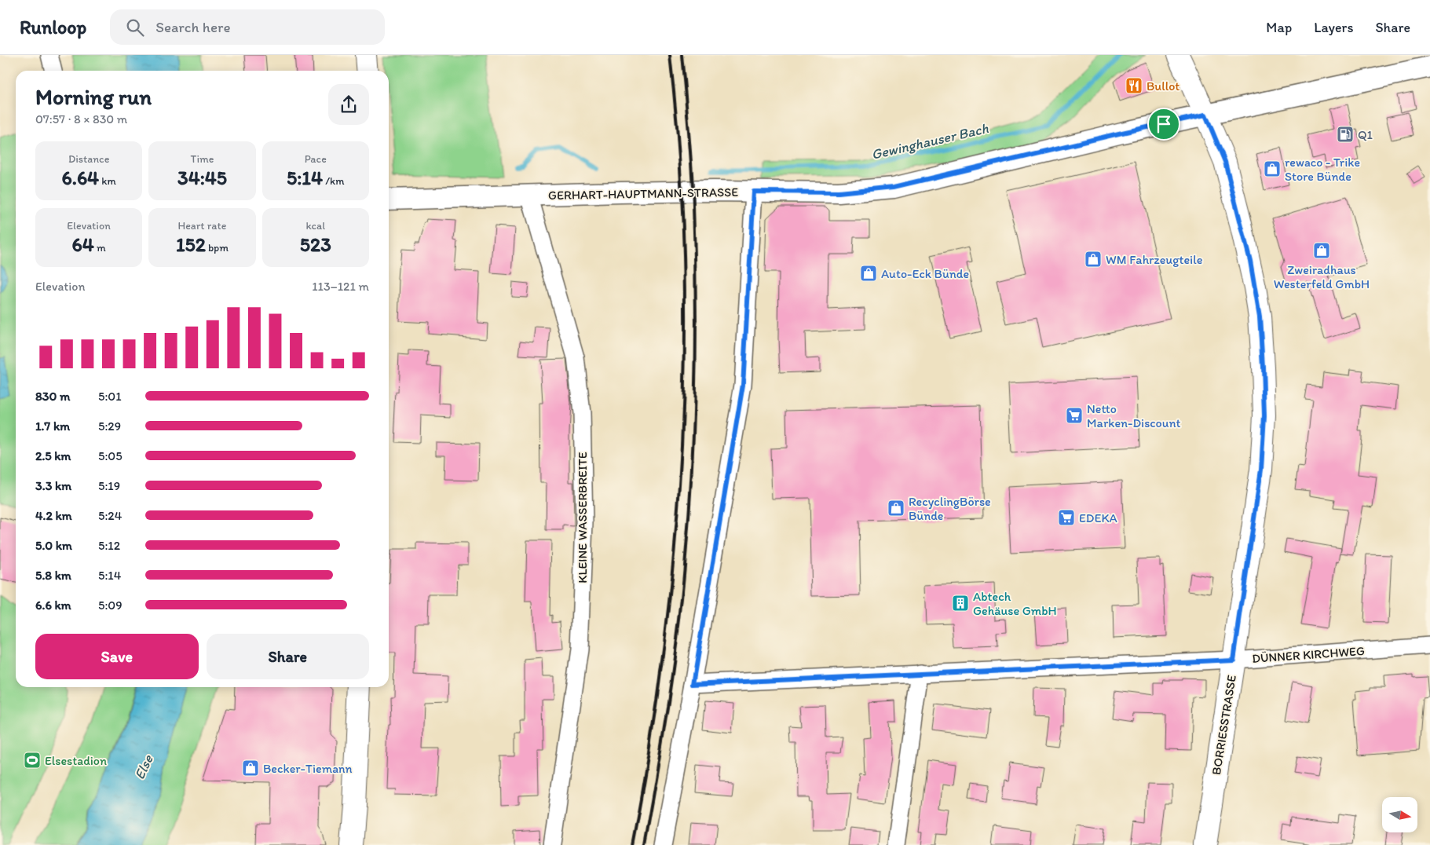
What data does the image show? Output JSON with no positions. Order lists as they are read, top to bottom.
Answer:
{
  "streets": {
    "main road": ["BORRIESSTRASSE"],
    "street": ["GERHART-HAUPTMANN-STRASSE", "KLEINE WASSERBREITE", "DÜNNER KIRCHWEG"]
  },
  "crossings": [
    ["GERHART-HAUPTMANN-STRASSE", "KLEINE WASSERBREITE"],
    ["GERHART-HAUPTMANN-STRASSE", "BORRIESSTRASSE"],
    ["DÜNNER KIRCHWEG", "BORRIESSTRASSE"]
  ],
  "water": ["Gewinghauser Bach", "Else"],
  "places": {
    "restaurant": ["Bullot"],
    "fuel station": ["Q1"],
    "shop": [
      "rewaco - Trike Store Bünde",
      "Zweiradhaus Westerfeld GmbH",
      "WM Fahrzeugteile",
      "Auto-Eck Bünde",
      "RecyclingBörse Bünde",
      "Becker-Tiemann"
    ],
    "supermarket": ["Netto Marken-Discount", "EDEKA"],
    "building": ["Abtech Gehäuse GmbH"],
    "sports": ["Elsestadion"]
  },
  "north": "right",
  "page": {
    "header": "Runloop",
    "search": "Search here",
    "nav": ["Map", "Layers", "Share"],
    "heading": ["Morning run", "07:57 · 8 × 830 m"],
    "stats": [
      ["Distance", "6.64 km"],
      ["Time", "34:45"],
      ["Pace", "5:14 /km"],
      ["Elevation", "64 m"],
      ["Heart rate", "152 bpm"],
      ["kcal", "523"]
    ],
    "chart": ["Elevation", "113–121 m"],
    "list": [
      {
        "name": "830 m",
        "note": "5:01"
      },
      {
        "name": "1.7 km",
        "note": "5:29"
      },
      {
        "name": "2.5 km",
        "note": "5:05"
      },
      {
        "name": "3.3 km",
        "note": "5:19"
      },
      {
        "name": "4.2 km",
        "note": "5:24"
      },
      {
        "name": "5.0 km",
        "note": "5:12"
      },
      {
        "name": "5.8 km",
        "note": "5:14"
      },
      {
        "name": "6.6 km",
        "note": "5:09"
      }
    ],
    "buttons": ["Save", "Share"]
  }
}
